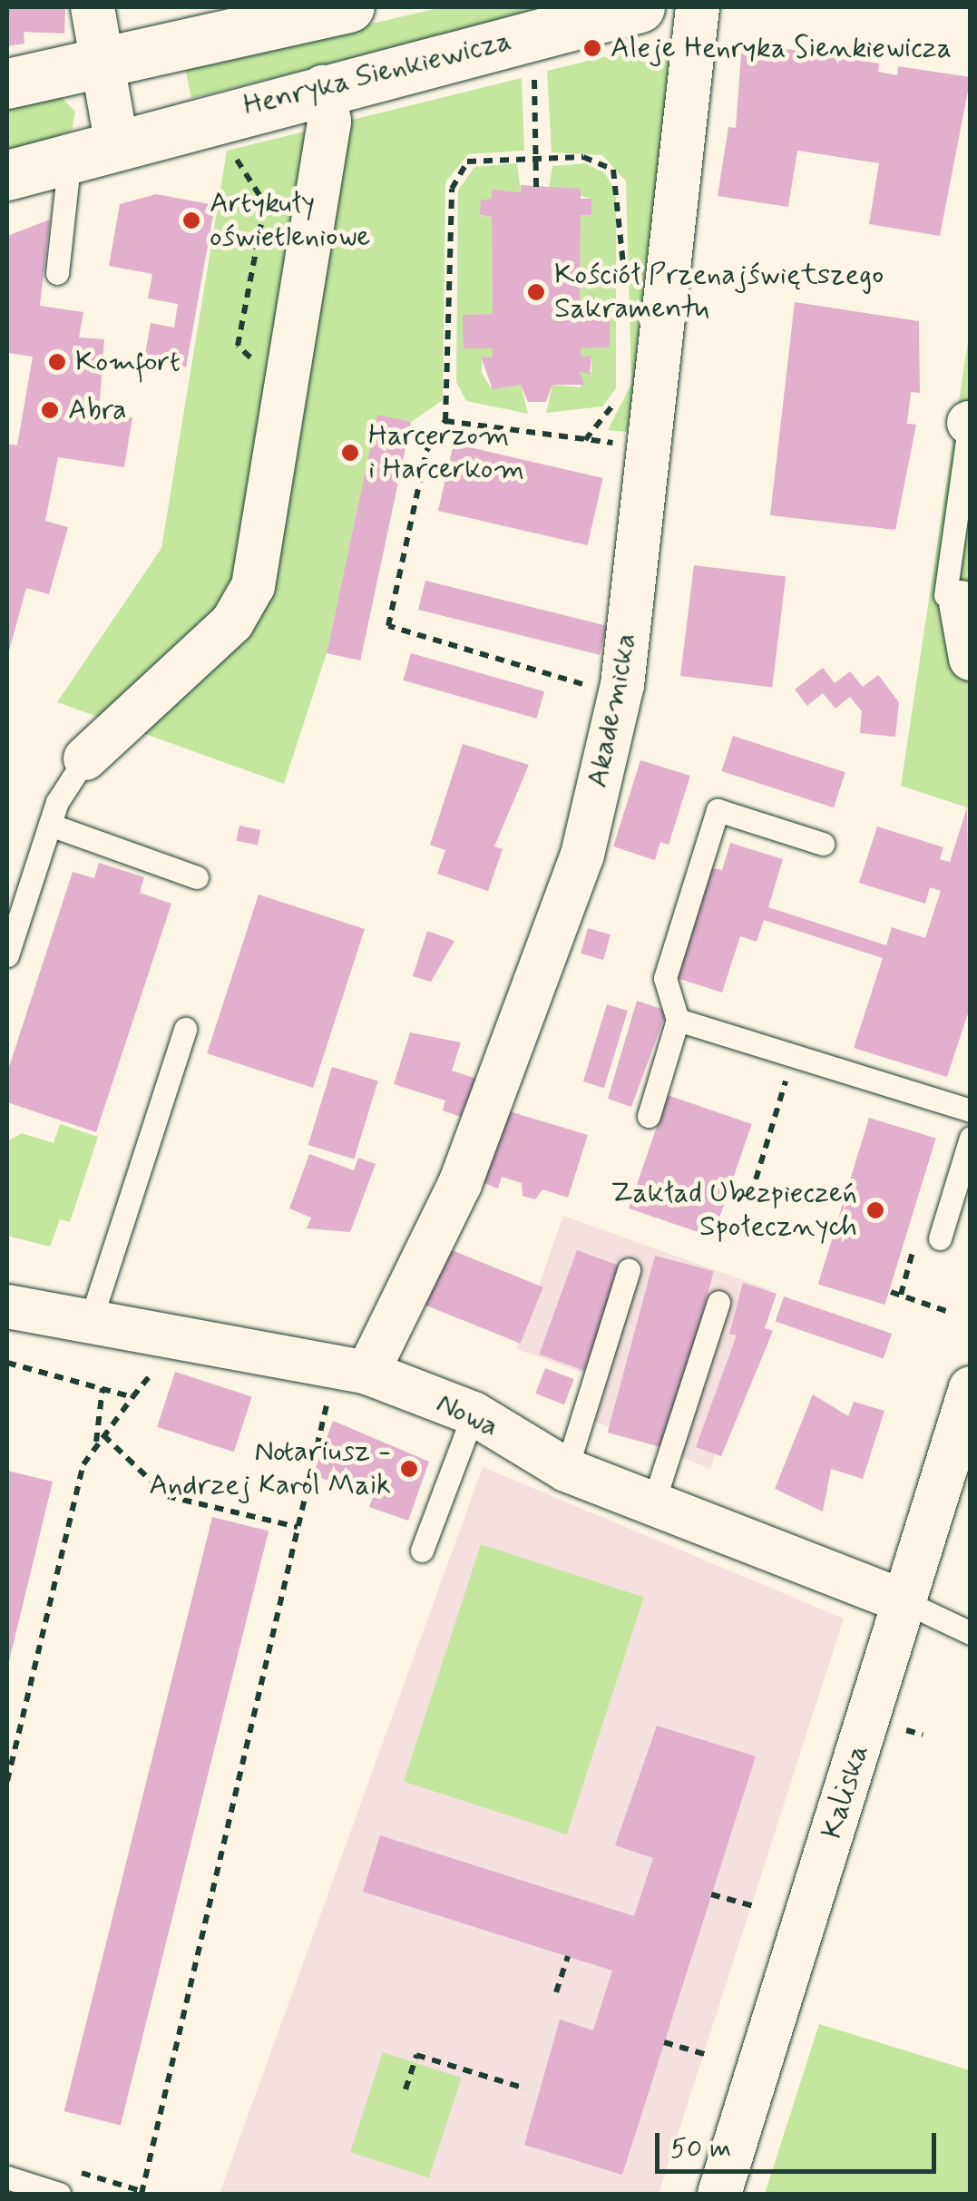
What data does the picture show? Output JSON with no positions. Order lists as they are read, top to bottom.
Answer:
{
  "streets": {
    "street": [
      "Henryka Sienkiewicza",
      "Akademicka",
      "Nowa",
      "Kaliska"
    ]
  },
  "crossings": [
    ["Akademicka", "Nowa"],
    ["Nowa", "Kaliska"]
  ],
  "places": [
    "Aleje Henryka Sienkiewicza",
    "Artykuły oświetleniowe",
    "Kościół Przenajświętszego Sakramentu",
    "Komfort",
    "Abra",
    "Harcerzom i Harcerkom",
    "Zakład Ubezpieczeń Społecznych",
    "Notariusz - Andrzej Karol Maik"
  ],
  "scale_bar": "50 m"
}
